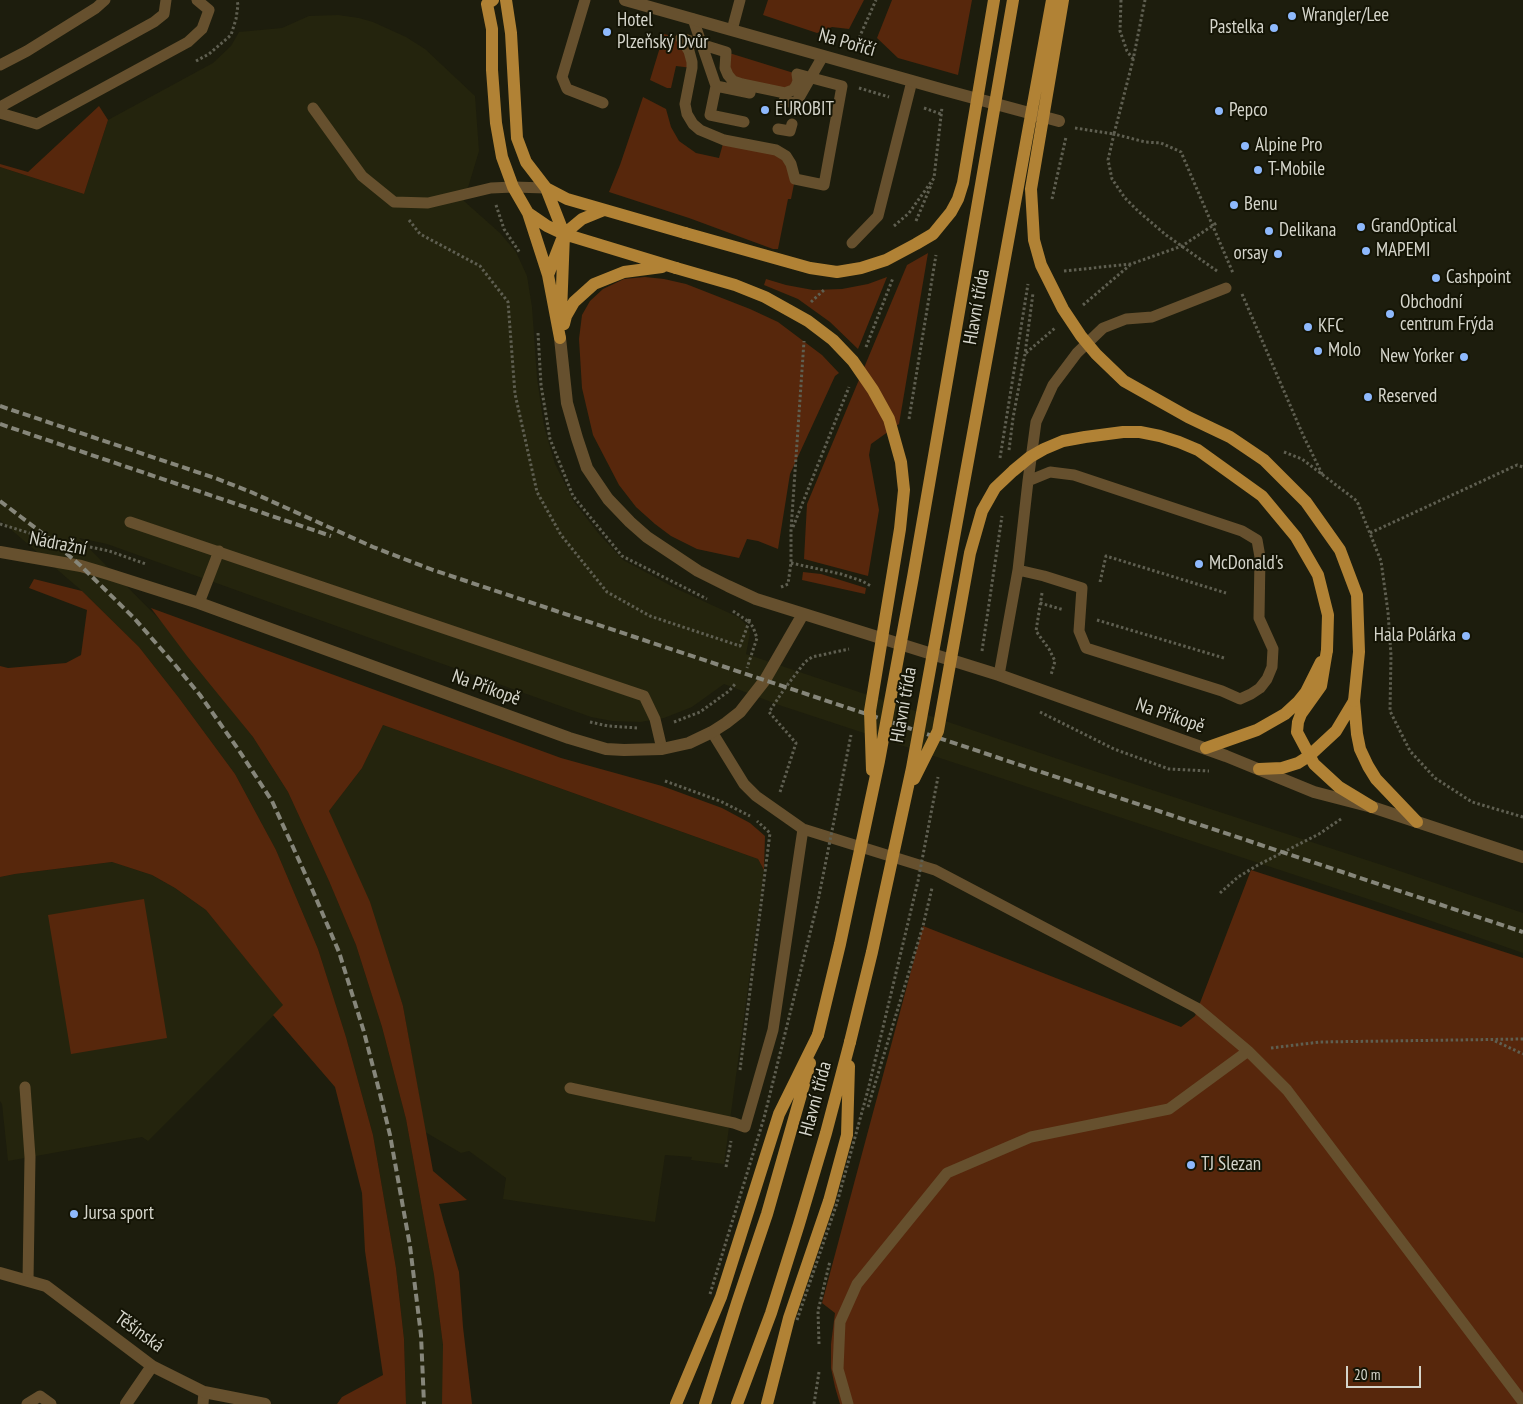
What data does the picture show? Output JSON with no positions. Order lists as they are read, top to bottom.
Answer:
{
  "streets": {
    "main road": ["Hlavní třída"],
    "street": [
      "Na Poříčí",
      "Nádražní",
      "Na Příkopě",
      "Těšínská"
    ]
  },
  "crossings": [
    ["Nádražní", "Na Příkopě"]
  ],
  "places": [
    "Wrangler/Lee",
    "Pastelka",
    "Hotel Plzeňský Dvůr",
    "EUROBIT",
    "Pepco",
    "Alpine Pro",
    "T-Mobile",
    "Benu",
    "GrandOptical",
    "Delikana",
    "MAPEMI",
    "orsay",
    "Cashpoint",
    "Obchodní centrum Frýda",
    "KFC",
    "Molo",
    "New Yorker",
    "Reserved",
    "McDonald's",
    "Hala Polárka",
    "TJ Slezan",
    "Jursa sport"
  ],
  "scale_bar": "20 m"
}
